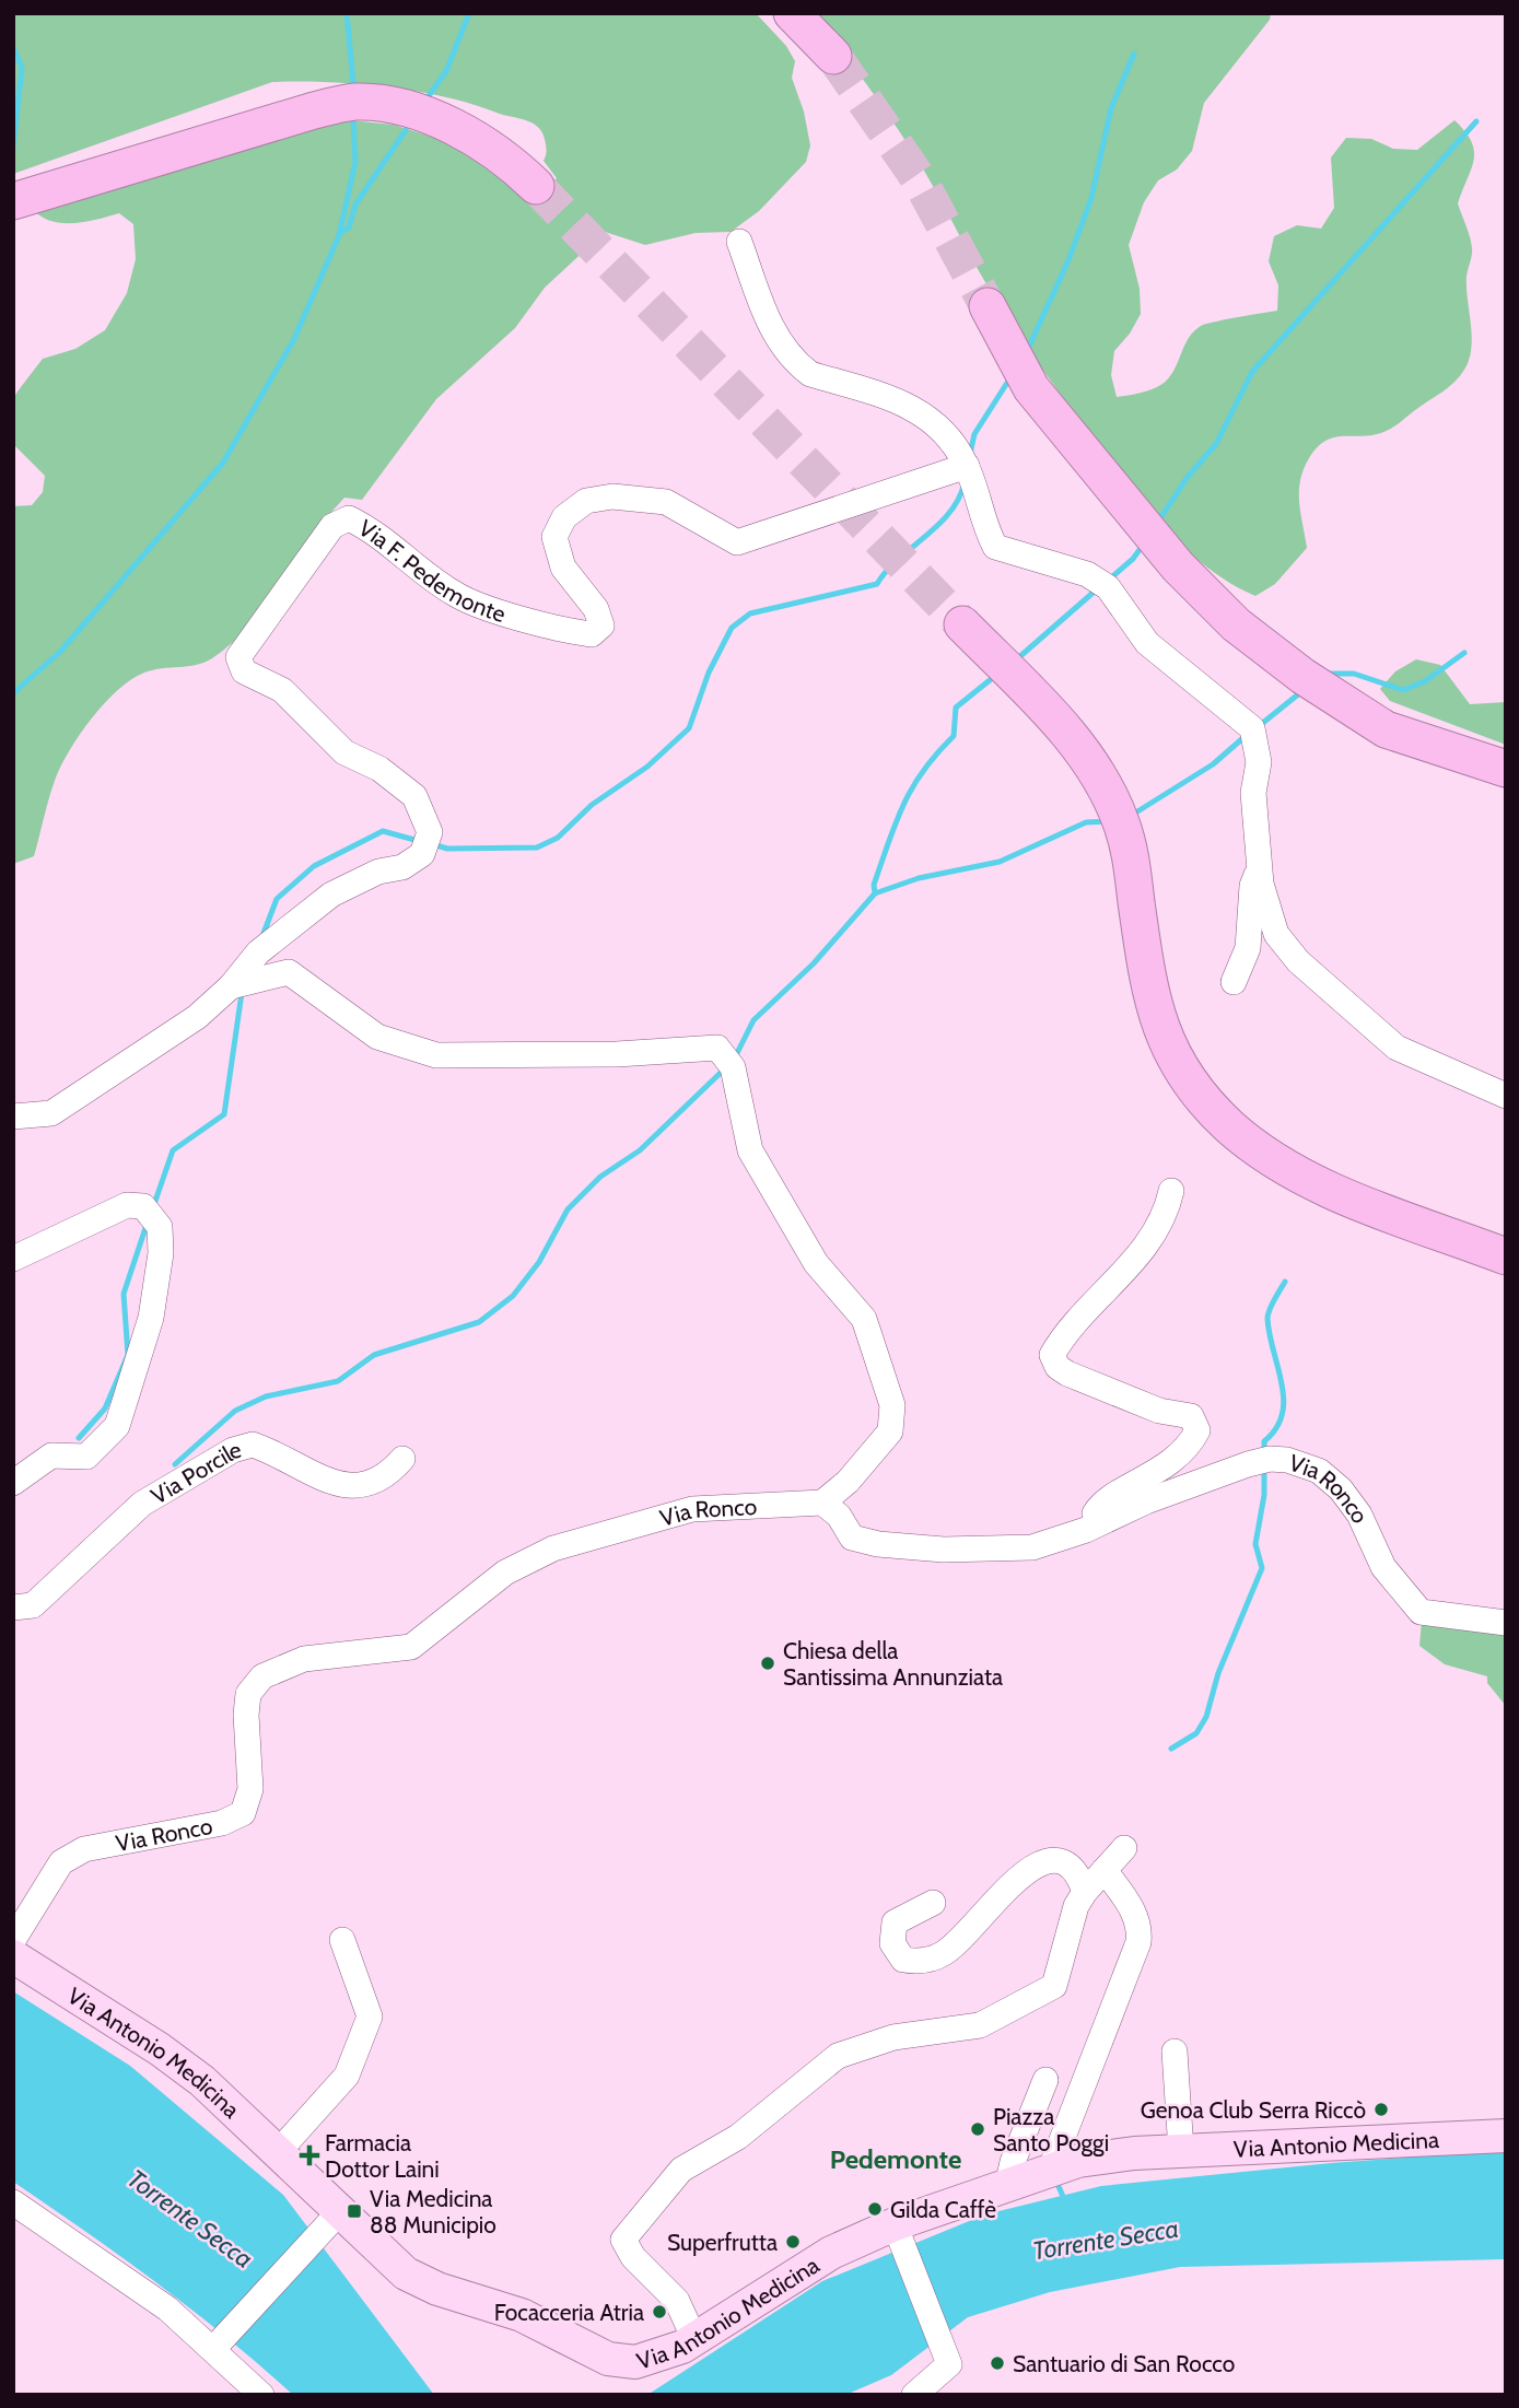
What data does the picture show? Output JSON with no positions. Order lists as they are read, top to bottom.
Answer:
{
  "streets": {
    "main road": ["Via Antonio Medicina"],
    "street": ["Via F. Pedemonte", "Via Porcile", "Via Ronco"]
  },
  "districts": ["Pedemonte"],
  "water": ["Torrente Secca"],
  "places": {
    "other": [
      "Chiesa della Santissima Annunziata",
      "Genoa Club Serra Riccò",
      "Piazza Santo Poggi",
      "Gilda Caffè",
      "Superfrutta",
      "Focacceria Atria",
      "Santuario di San Rocco"
    ],
    "health": ["Farmacia Dottor Laini"],
    "transit": ["Via Medicina 88 Municipio"]
  }
}
